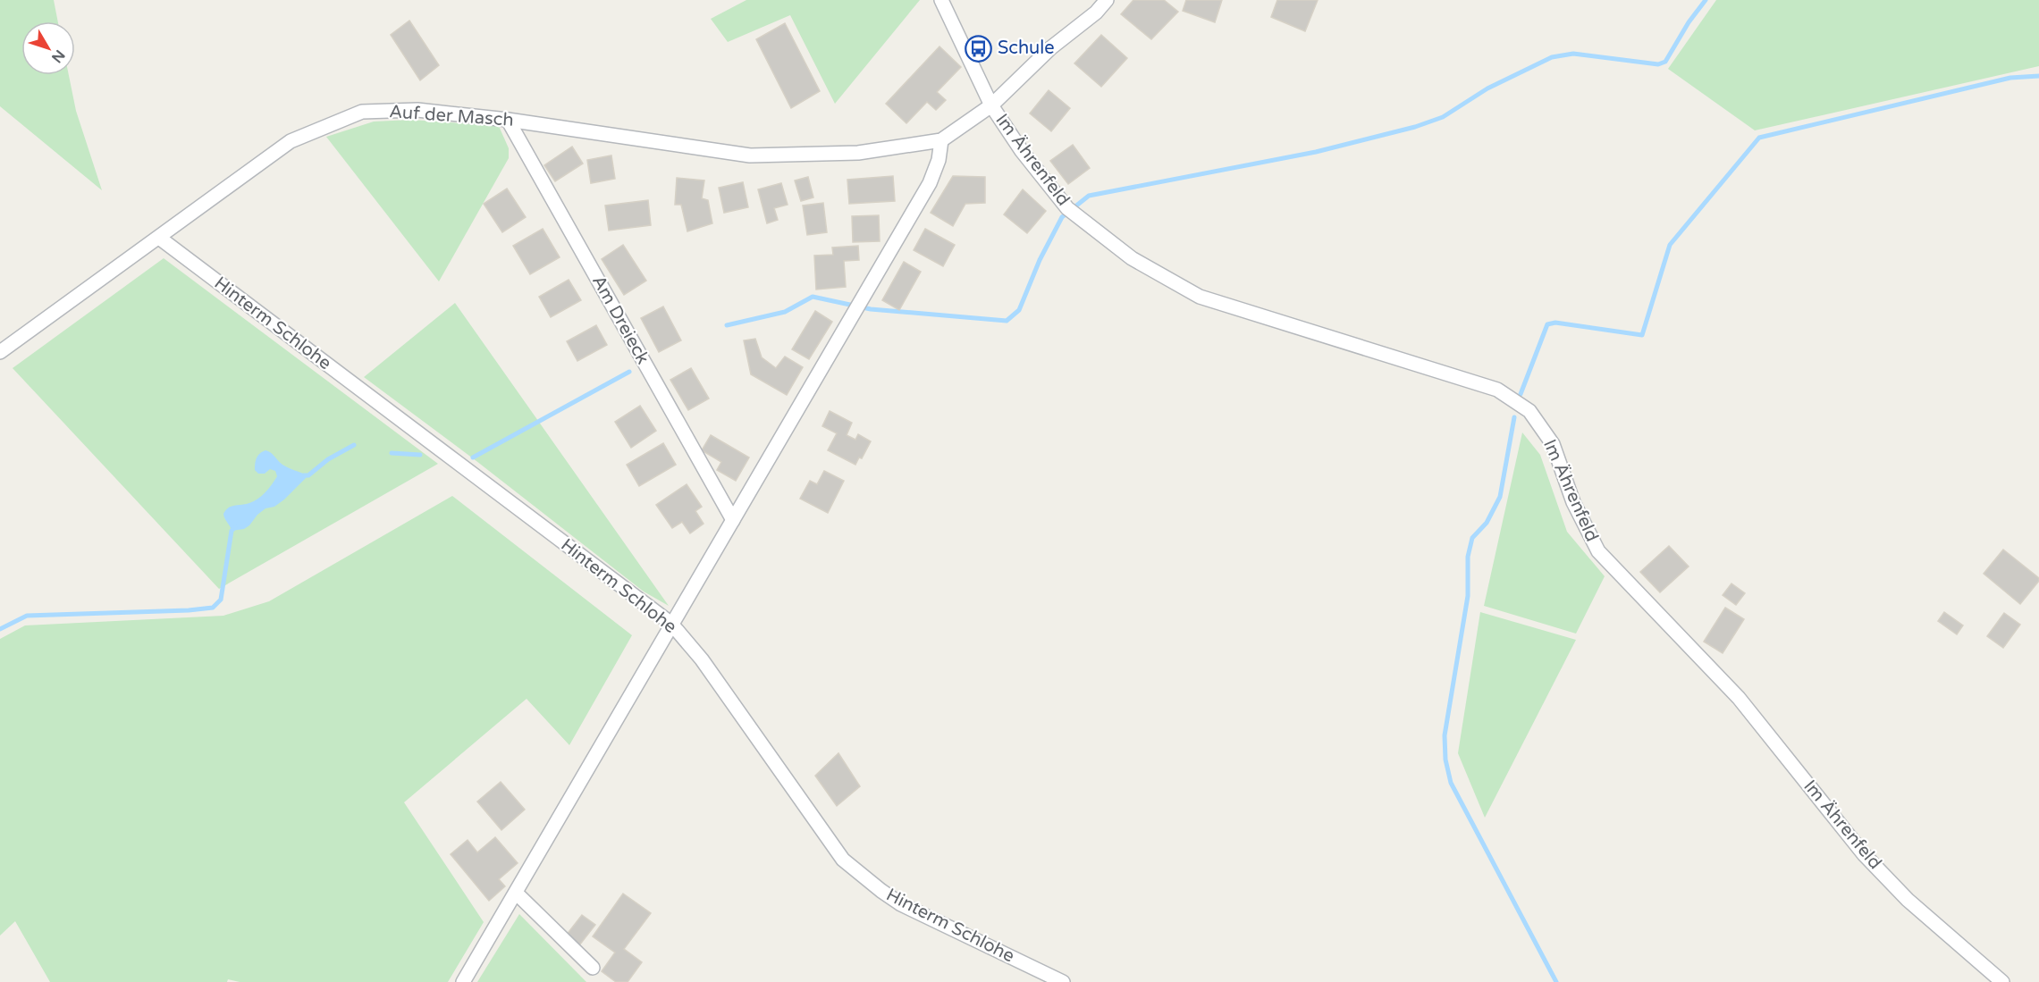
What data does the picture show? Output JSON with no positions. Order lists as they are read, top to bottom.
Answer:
{
  "streets": {
    "street": [
      "Auf der Masch",
      "Im Ährenfeld",
      "Am Dreieck",
      "Hinterm Schlohe"
    ]
  },
  "crossings": [
    ["Auf der Masch", "Im Ährenfeld"],
    ["Auf der Masch", "Am Dreieck"],
    ["Auf der Masch", "Hinterm Schlohe"]
  ],
  "places": {
    "bus stop": ["Schule"]
  },
  "north": "bottom right"
}
